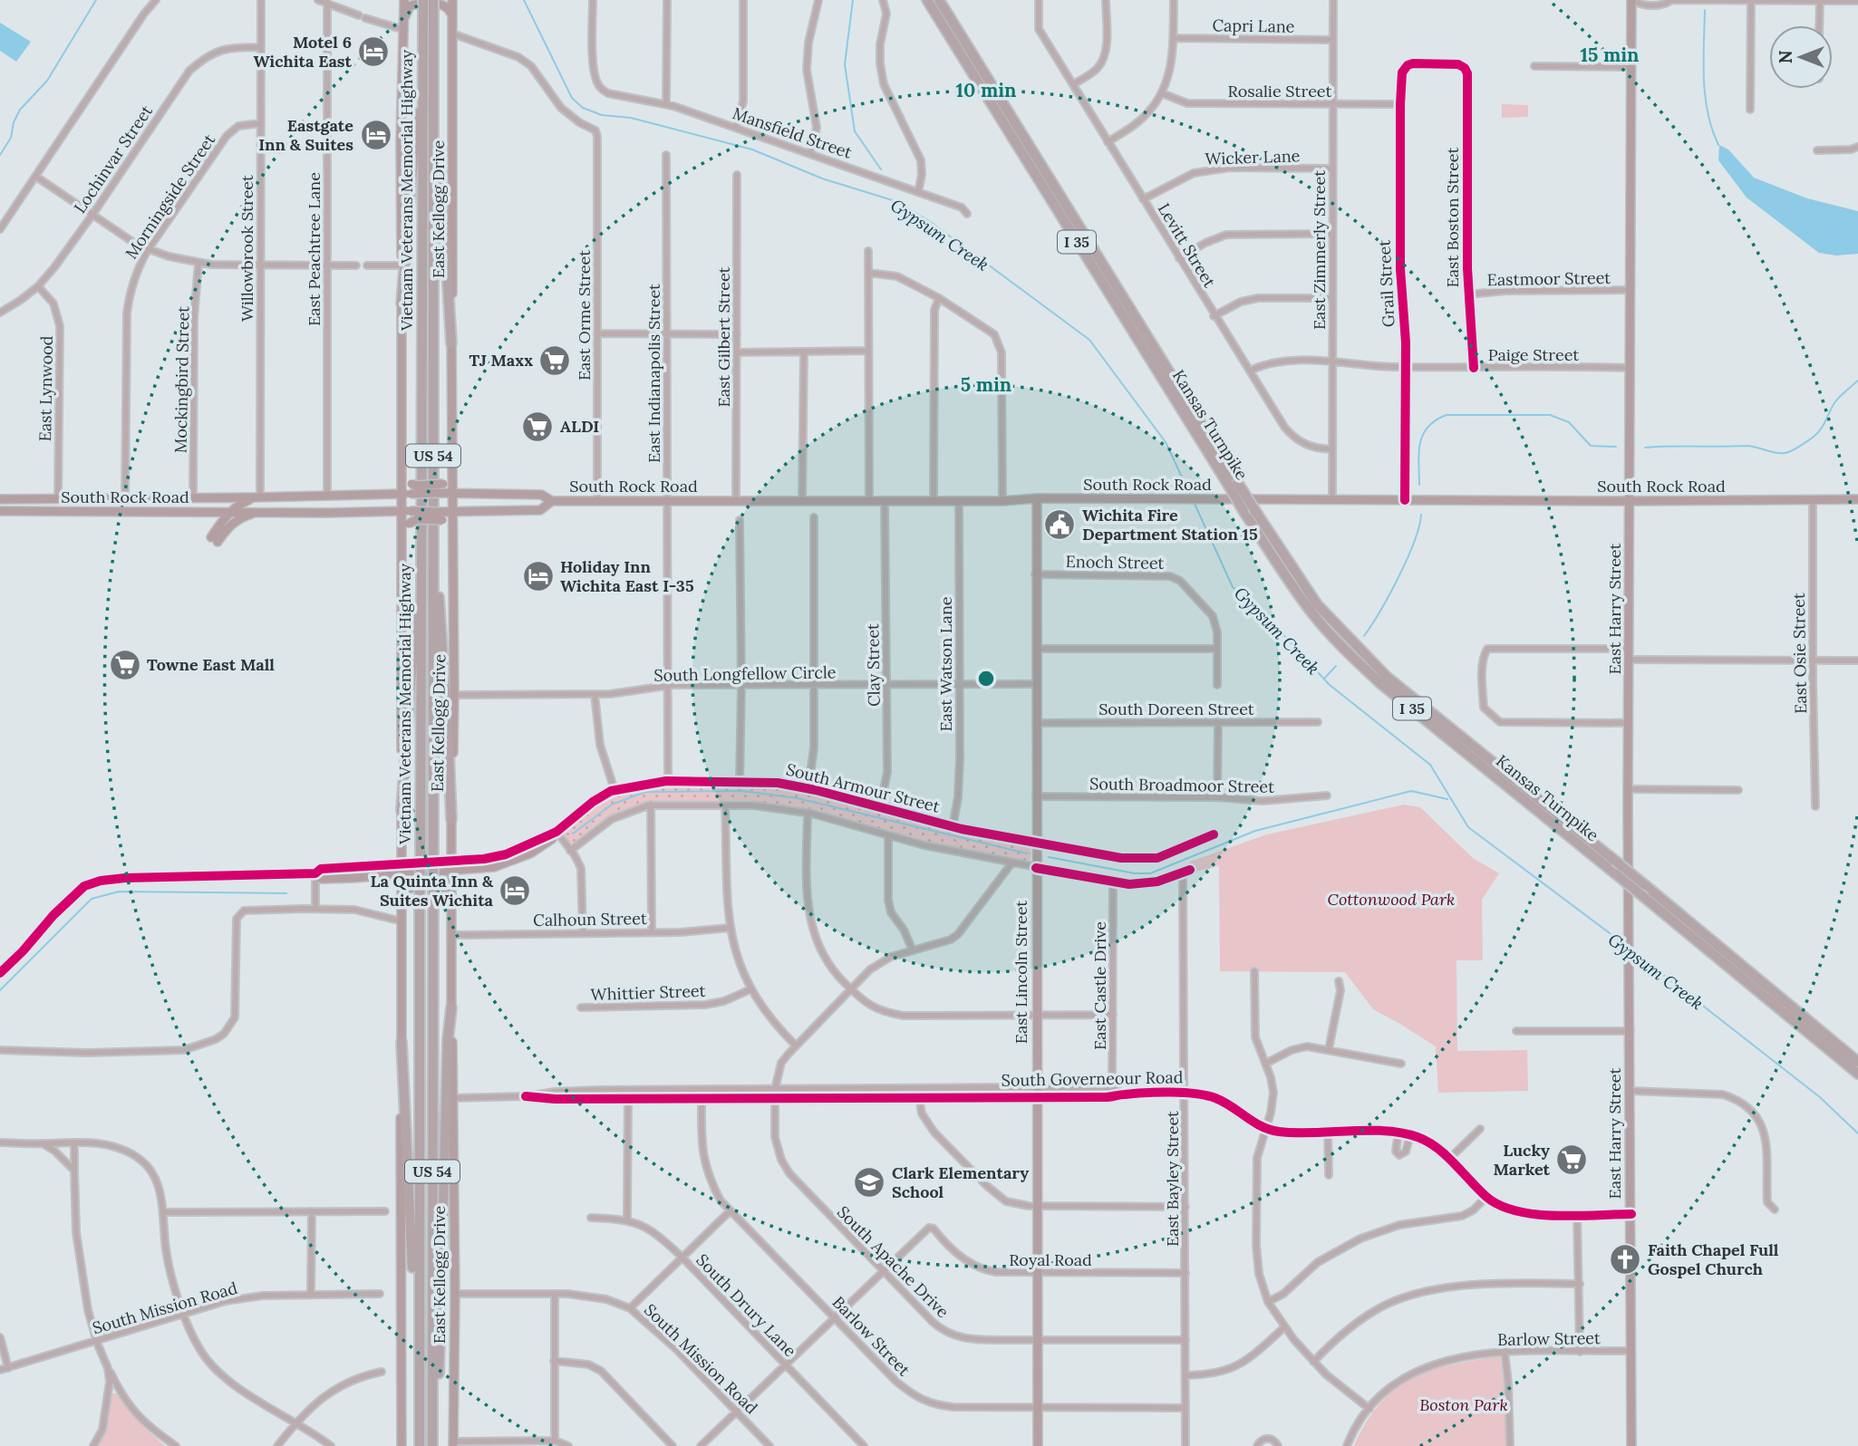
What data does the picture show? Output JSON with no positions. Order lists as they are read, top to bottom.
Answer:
{
  "streets": {
    "highway": [
      "Vietnam Veterans Memorial Highway",
      "I 35",
      "Kansas Turnpike",
      "US 54"
    ],
    "main road": [
      "East Kellogg Drive",
      "South Rock Road",
      "East Harry Street",
      "South Armour Street",
      "East Lincoln Street"
    ],
    "street": [
      "Capri Lane",
      "Rosalie Street",
      "Mansfield Street",
      "Wicker Lane",
      "Lochinvar Street",
      "Morningside Street",
      "East Boston Street",
      "Levitt Street",
      "Willowbrook Street",
      "East Peachtree Lane",
      "East Zimmerly Street",
      "Eastmoor Street",
      "Grail Street",
      "East Orme Street",
      "East Gilbert Street",
      "Paige Street",
      "East Indianapolis Street",
      "Mockingbird Street",
      "East Lynwood",
      "Enoch Street",
      "East Osie Street",
      "East Watson Lane",
      "Clay Street",
      "South Longfellow Circle",
      "South Doreen Street",
      "South Broadmoor Street",
      "Calhoun Street",
      "East Castle Drive",
      "Whittier Street",
      "South Governeour Road",
      "East Bayley Street",
      "Royal Road",
      "South Apache Drive",
      "South Drury Lane",
      "South Mission Road",
      "Barlow Street"
    ]
  },
  "crossings": [
    ["Capri Lane", "East Zimmerly Street"],
    ["Rosalie Street", "East Zimmerly Street"],
    ["Rosalie Street", "Grail Street"],
    ["Wicker Lane", "Levitt Street"],
    ["Wicker Lane", "East Zimmerly Street"],
    ["Lochinvar Street", "Willowbrook Street"],
    ["Lochinvar Street", "East Lynwood"],
    ["Morningside Street", "Willowbrook Street"],
    ["Morningside Street", "South Rock Road"],
    ["East Kellogg Drive", "East Orme Street"],
    ["East Kellogg Drive", "South Rock Road"],
    ["East Kellogg Drive", "South Longfellow Circle"],
    ["East Kellogg Drive", "South Armour Street"],
    ["East Kellogg Drive", "Calhoun Street"],
    ["East Kellogg Drive", "South Governeour Road"],
    ["East Kellogg Drive", "South Mission Road"],
    ["East Boston Street", "Eastmoor Street"],
    ["East Boston Street", "Grail Street"],
    ["East Boston Street", "Paige Street"],
    ["Levitt Street", "East Zimmerly Street"],
    ["Levitt Street", "Paige Street"],
    ["Willowbrook Street", "South Rock Road"],
    ["East Peachtree Lane", "South Rock Road"],
    ["East Zimmerly Street", "Paige Street"],
    ["East Zimmerly Street", "South Rock Road"],
    ["Eastmoor Street", "East Harry Street"],
    ["Grail Street", "Paige Street"],
    ["Grail Street", "South Rock Road"],
    ["East Orme Street", "South Rock Road"],
    ["East Gilbert Street", "South Rock Road"],
    ["Paige Street", "East Harry Street"],
    ["East Indianapolis Street", "South Rock Road"],
    ["East Indianapolis Street", "South Longfellow Circle"],
    ["East Indianapolis Street", "South Armour Street"],
    ["Mockingbird Street", "South Rock Road"],
    ["East Lynwood", "South Rock Road"],
    ["South Rock Road", "East Harry Street"],
    ["South Rock Road", "East Osie Street"],
    ["South Rock Road", "East Watson Lane"],
    ["South Rock Road", "Clay Street"],
    ["South Rock Road", "East Lincoln Street"],
    ["Enoch Street", "East Lincoln Street"],
    ["East Harry Street", "South Governeour Road"],
    ["East Harry Street", "Barlow Street"],
    ["East Watson Lane", "South Longfellow Circle"],
    ["East Watson Lane", "South Armour Street"],
    ["Clay Street", "South Longfellow Circle"],
    ["Clay Street", "South Armour Street"],
    ["South Longfellow Circle", "East Lincoln Street"],
    ["South Doreen Street", "East Lincoln Street"],
    ["South Broadmoor Street", "East Lincoln Street"],
    ["South Armour Street", "East Lincoln Street"],
    ["East Lincoln Street", "South Governeour Road"],
    ["East Lincoln Street", "Royal Road"],
    ["East Lincoln Street", "South Apache Drive"],
    ["East Lincoln Street", "Barlow Street"],
    ["East Castle Drive", "South Governeour Road"],
    ["South Governeour Road", "East Bayley Street"],
    ["South Governeour Road", "South Apache Drive"],
    ["South Governeour Road", "Barlow Street"],
    ["East Bayley Street", "Royal Road"],
    ["East Bayley Street", "South Apache Drive"],
    ["East Bayley Street", "Barlow Street"],
    ["Royal Road", "South Apache Drive"]
  ],
  "water": ["Gypsum Creek"],
  "parks": ["Cottonwood Park", "Boston Park"],
  "places": {
    "hotel": [
      "Motel 6 Wichita East",
      "Eastgate Inn & Suites",
      "Holiday Inn Wichita East I-35",
      "La Quinta Inn & Suites Wichita"
    ],
    "supermarket": [
      "TJ Maxx",
      "ALDI",
      "Towne East Mall",
      "Lucky Market"
    ],
    "public building": ["Wichita Fire Department Station 15"],
    "school or university": ["Clark Elementary School"],
    "church": ["Faith Chapel Full Gospel Church"]
  },
  "north": "left",
  "rings": ["15 min", "10 min", "5 min"]
}
